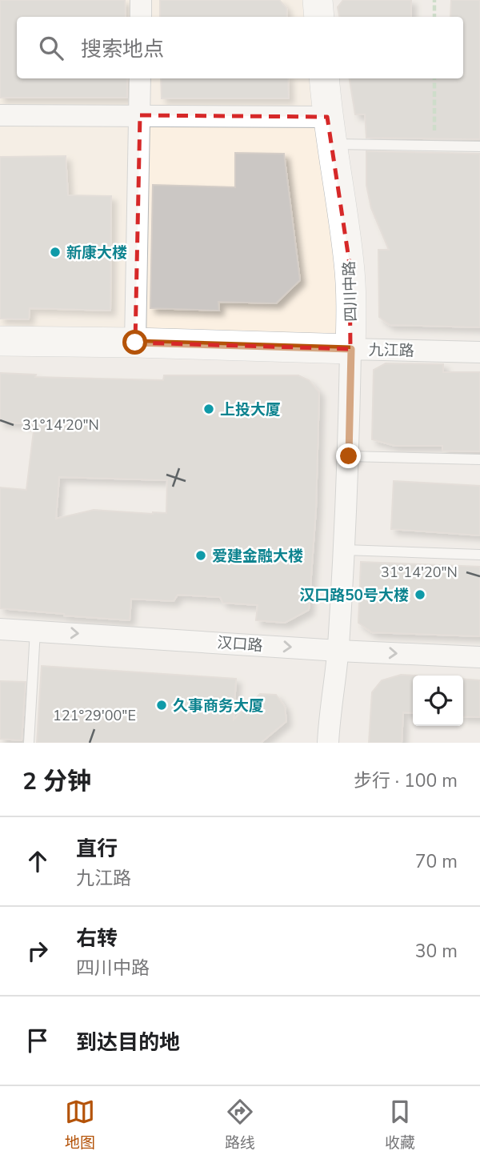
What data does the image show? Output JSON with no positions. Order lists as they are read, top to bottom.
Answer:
{
  "streets": {
    "street": ["四川中路", "九江路", "汉口路"]
  },
  "crossings": [
    ["四川中路", "九江路"],
    ["四川中路", "汉口路"]
  ],
  "one_way": ["汉口路"],
  "places": [
    "新康大楼",
    "上投大厦",
    "爱建金融大楼",
    "汉口路50号大楼",
    "久事商务大厦"
  ],
  "page": {
    "search": "搜索地点",
    "heading": ["2 分钟", "步行 · 100 m"],
    "list": [
      ["直行", "九江路", "70 m"],
      ["右转", "四川中路", "30 m"],
      "到达目的地"
    ],
    "nav": ["地图", "路线", "收藏"]
  },
  "coordinates": ["31°14'20\"N", "121°29'00\"E"]
}
